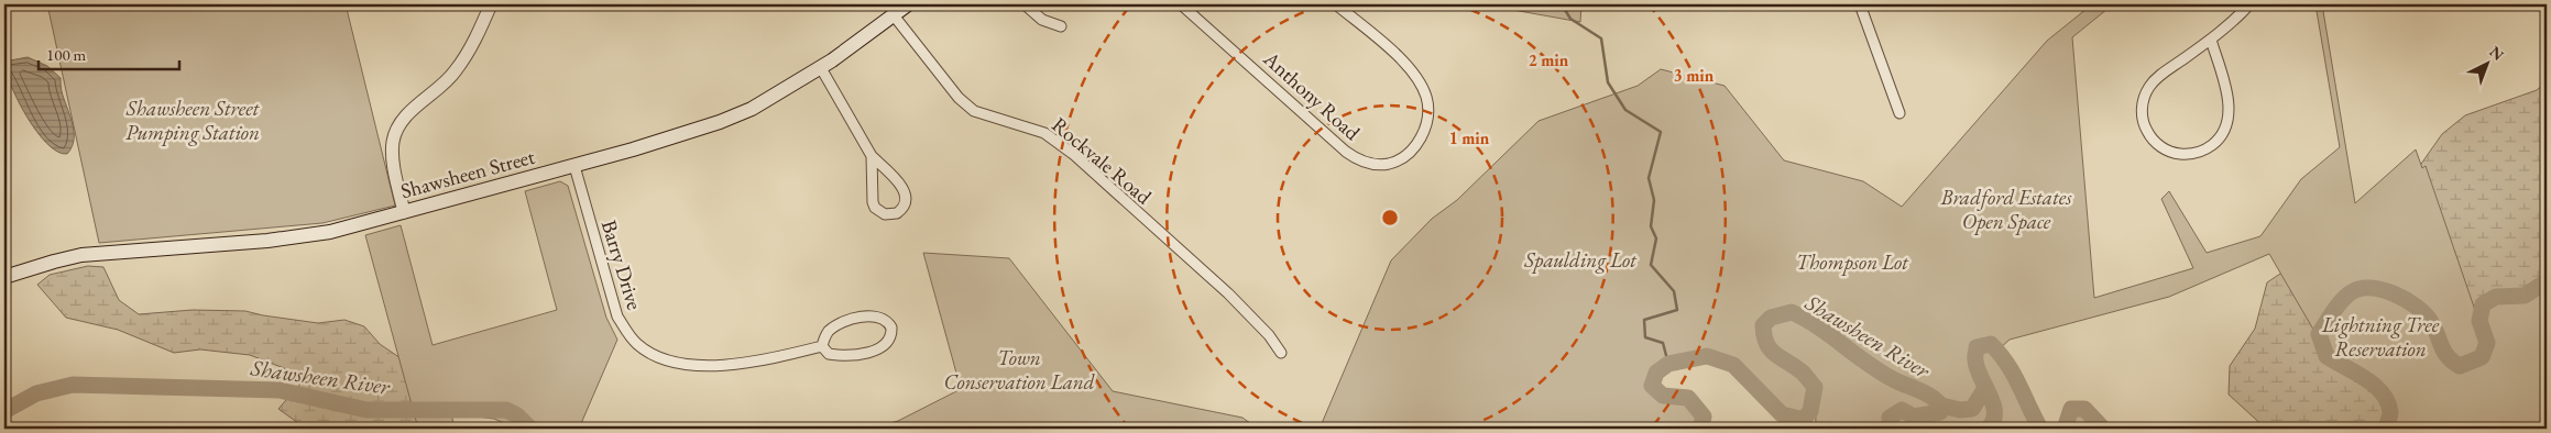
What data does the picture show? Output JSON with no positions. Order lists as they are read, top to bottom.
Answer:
{
  "streets": {
    "main road": ["Shawsheen Street"],
    "street": ["Anthony Road", "Rockvale Road", "Barry Drive"]
  },
  "crossings": [
    ["Rockvale Road", "Shawsheen Street"],
    ["Shawsheen Street", "Barry Drive"]
  ],
  "water": ["Shawsheen River"],
  "parks": [
    "Shawsheen Street Pumping Station",
    "Bradford Estates Open Space",
    "Spaulding Lot",
    "Thompson Lot",
    "Lightning Tree Reservation",
    "Town Conservation Land"
  ],
  "scale_bar": "100 m",
  "north": "top right",
  "rings": ["2 min", "3 min", "1 min"]
}
